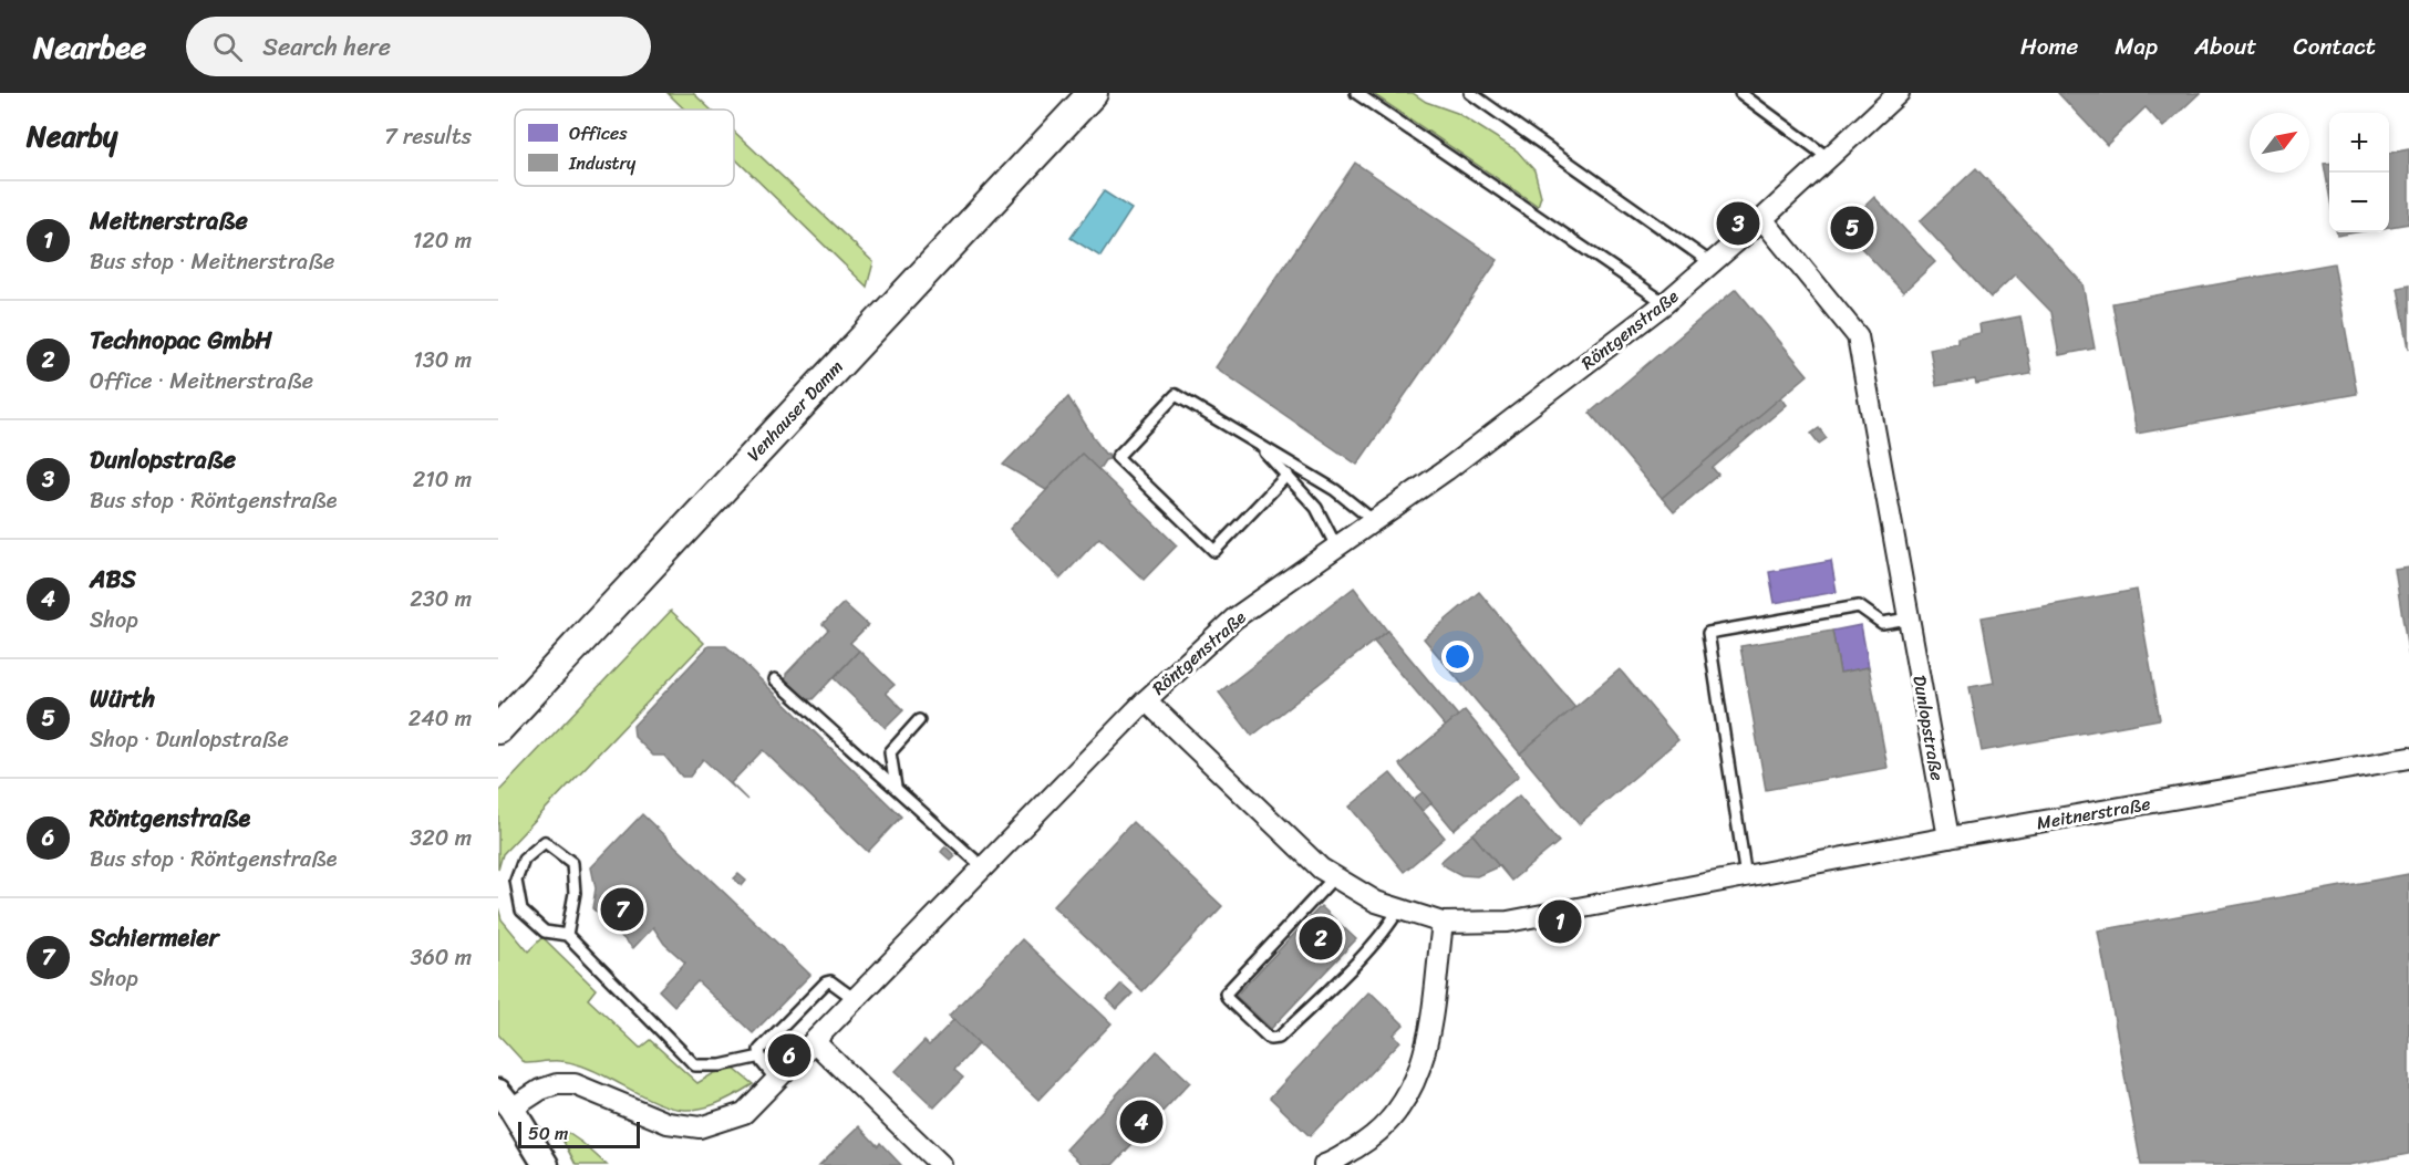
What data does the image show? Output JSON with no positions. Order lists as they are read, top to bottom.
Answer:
{
  "streets": {
    "main road": ["Venhauser Damm"],
    "street": ["Röntgenstraße", "Dunlopstraße", "Meitnerstraße"]
  },
  "crossings": [
    ["Röntgenstraße", "Dunlopstraße"],
    ["Röntgenstraße", "Meitnerstraße"],
    ["Dunlopstraße", "Meitnerstraße"]
  ],
  "legend": ["Offices", "Industry"],
  "scale_bar": "50 m",
  "north": "top right",
  "page": {
    "header": "Nearbee",
    "search": "Search here",
    "nav": [
      "Home",
      "Map",
      "About",
      "Contact"
    ],
    "heading": ["Nearby", "7 results"],
    "map_buttons": ["+", "−"],
    "list": [
      {
        "mark": "1",
        "name": "Meitnerstraße",
        "note": "Bus stop · Meitnerstraße",
        "value": "120 m"
      },
      {
        "mark": "2",
        "name": "Technopac GmbH",
        "note": "Office · Meitnerstraße",
        "value": "130 m"
      },
      {
        "mark": "3",
        "name": "Dunlopstraße",
        "note": "Bus stop · Röntgenstraße",
        "value": "210 m"
      },
      {
        "mark": "4",
        "name": "ABS",
        "note": "Shop",
        "value": "230 m"
      },
      {
        "mark": "5",
        "name": "Würth",
        "note": "Shop · Dunlopstraße",
        "value": "240 m"
      },
      {
        "mark": "6",
        "name": "Röntgenstraße",
        "note": "Bus stop · Röntgenstraße",
        "value": "320 m"
      },
      {
        "mark": "7",
        "name": "Schiermeier",
        "note": "Shop",
        "value": "360 m"
      }
    ],
    "pins": [
      "3",
      "5",
      "7",
      "1",
      "2",
      "6",
      "4"
    ],
    "scale": "50 m"
  }
}
